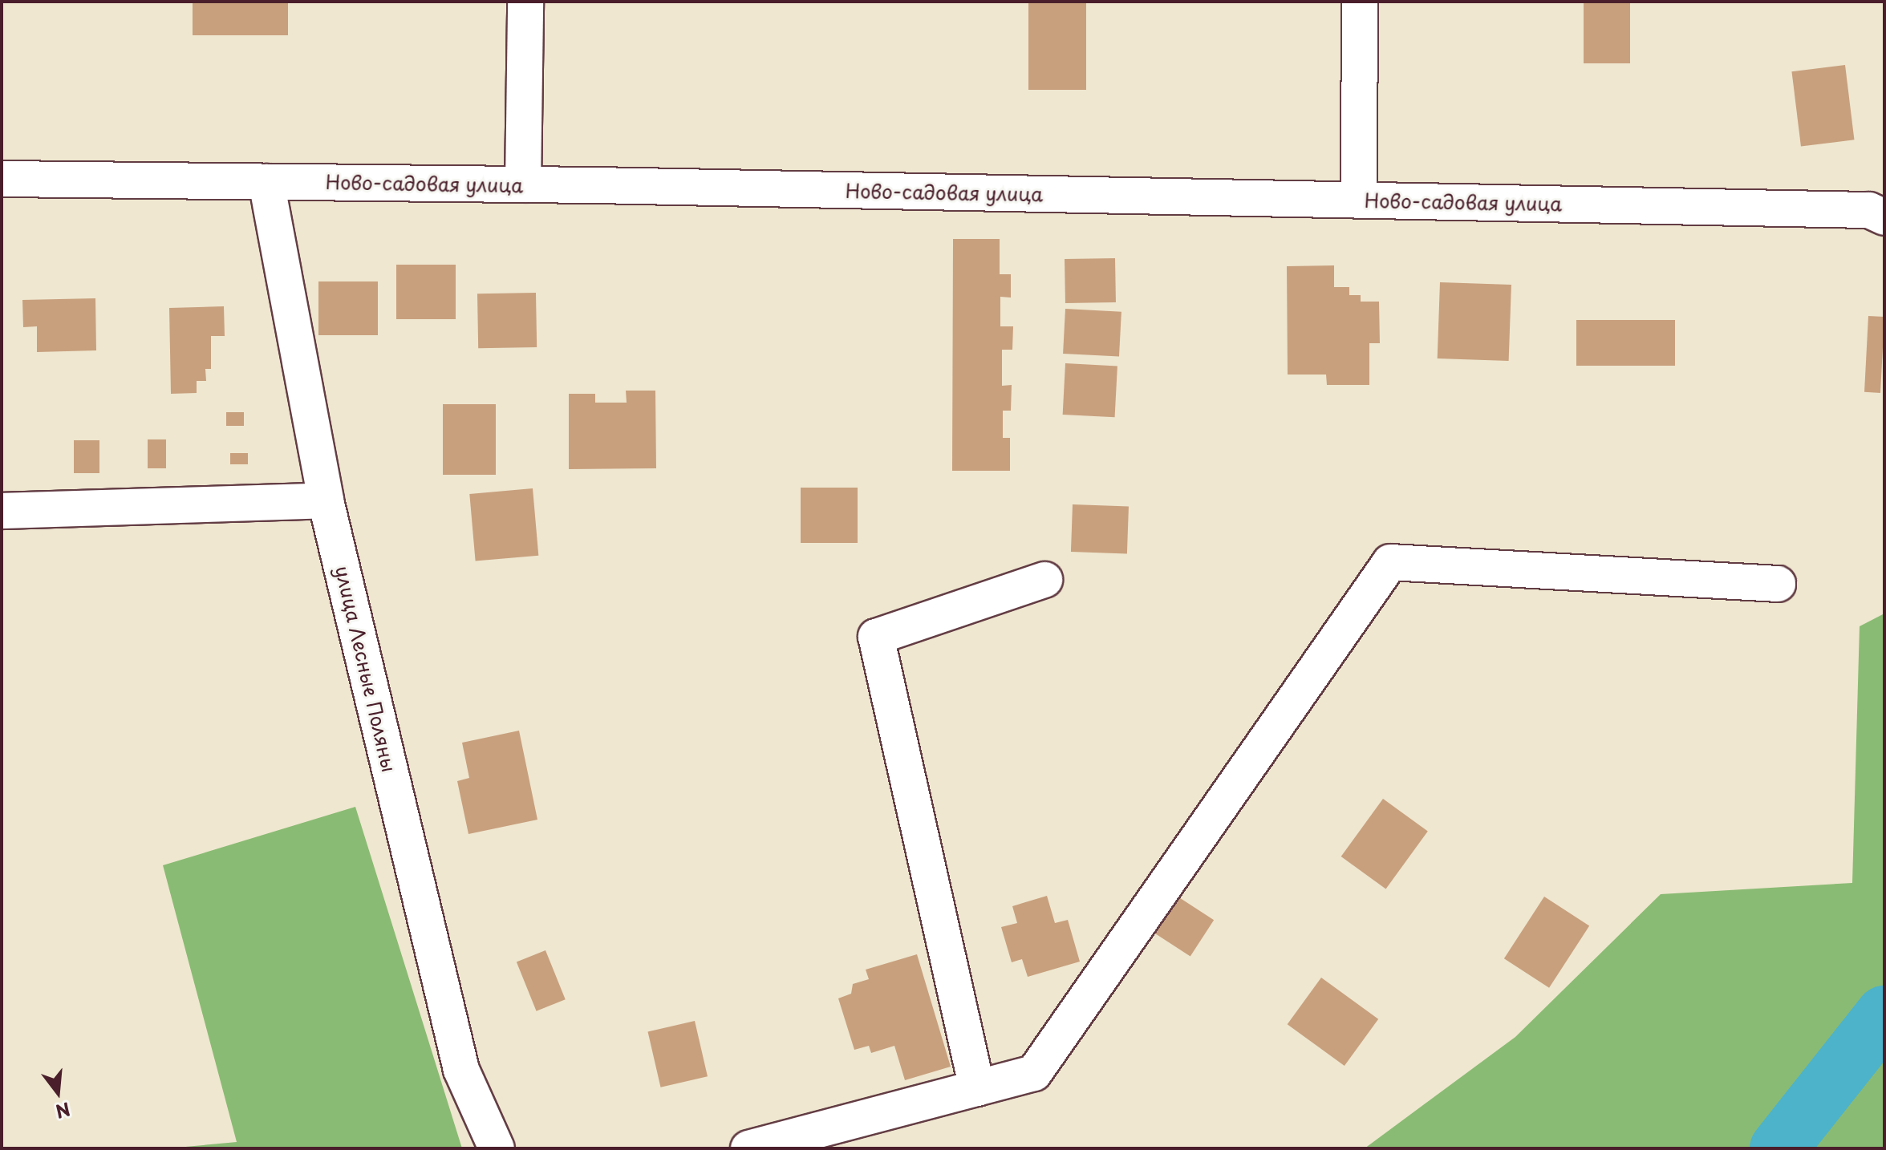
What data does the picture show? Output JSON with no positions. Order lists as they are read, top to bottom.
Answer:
{
  "streets": {
    "street": ["Ново-садовая улица", "улица Лесные Поляны"]
  },
  "crossings": [
    ["Ново-садовая улица", "улица Лесные Поляны"]
  ],
  "north": "bottom"
}
